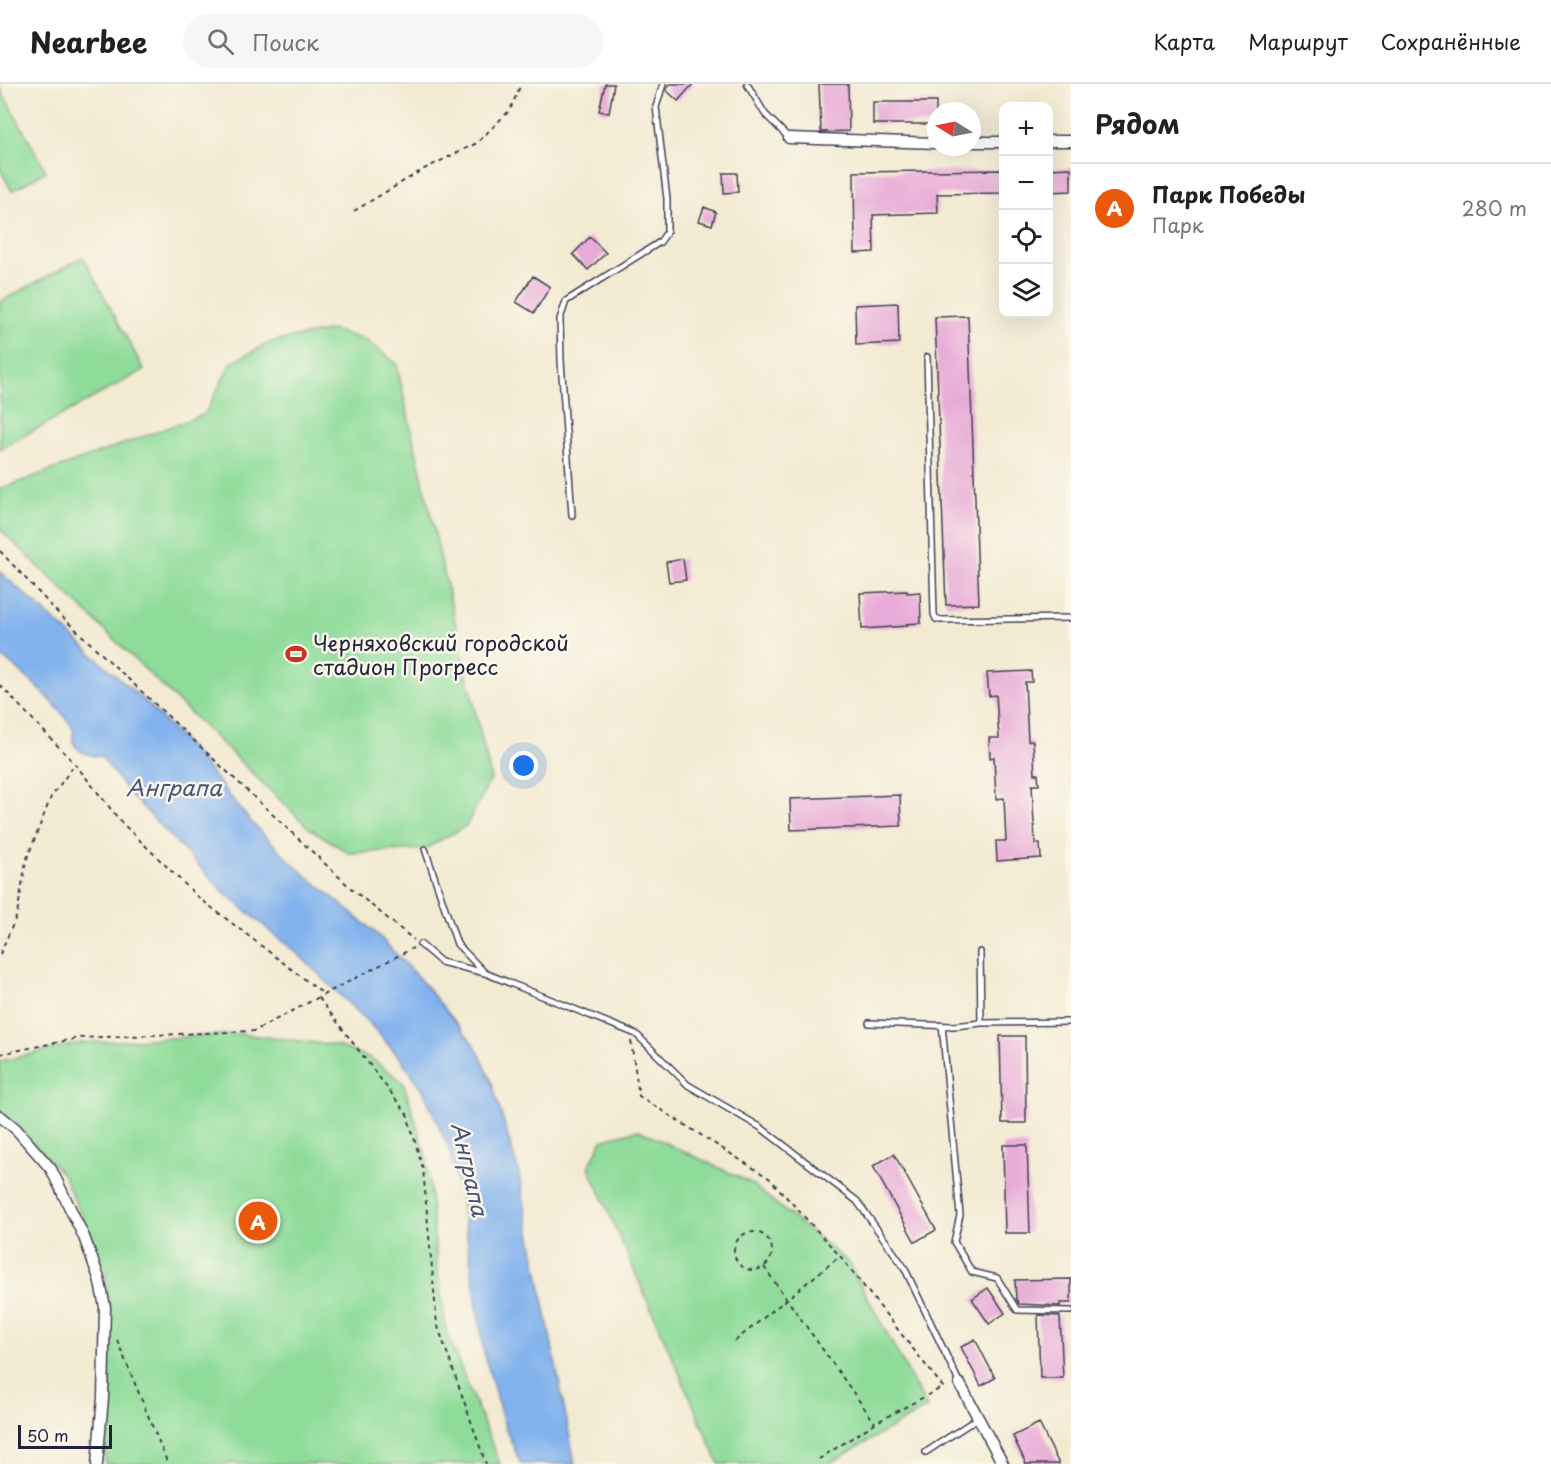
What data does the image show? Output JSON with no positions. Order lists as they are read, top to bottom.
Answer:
{
  "water": ["Анграпа"],
  "places": {
    "sports": ["Черняховский городской стадион Прогресс"]
  },
  "scale_bar": "50 m",
  "north": "left",
  "page": {
    "header": "Nearbee",
    "search": "Поиск",
    "nav": ["Карта", "Маршрут", "Сохранённые"],
    "heading": "Рядом",
    "map_buttons": ["+", "−"],
    "list": [
      {
        "mark": "A",
        "name": "Парк Победы",
        "note": "Парк",
        "value": "280 m"
      }
    ],
    "pins": "A",
    "scale": "50 m"
  }
}
